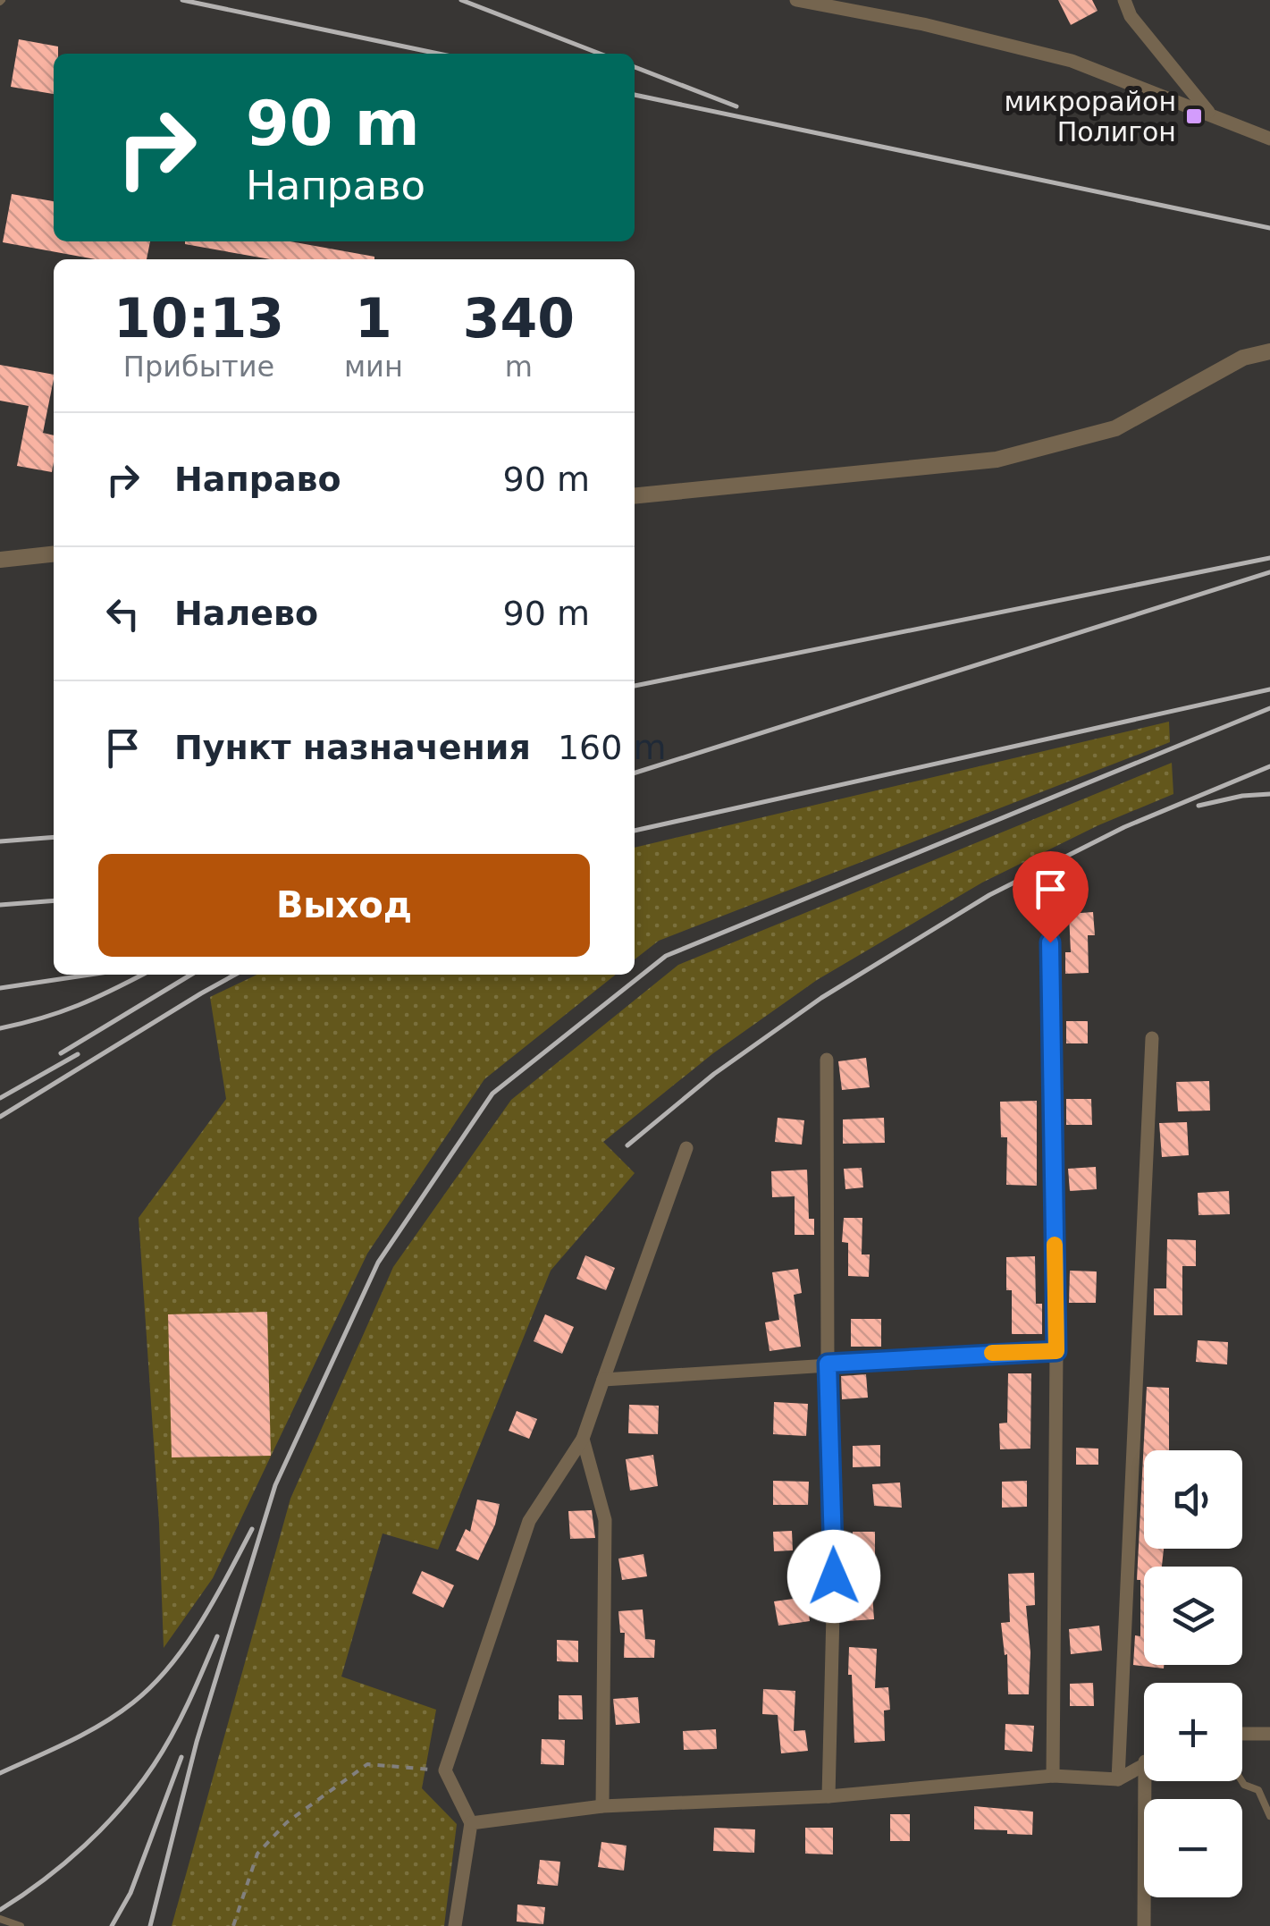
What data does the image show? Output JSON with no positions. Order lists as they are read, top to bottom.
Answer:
{
  "places": {
    "transit": ["микрорайон Полигон"]
  },
  "page": {
    "turn": ["90 m", "Направо"],
    "eta": [
      "10:13",
      "Прибытие",
      "1",
      "мин",
      "340",
      "m"
    ],
    "list": [
      {
        "name": "Направо",
        "value": "90 m"
      },
      {
        "name": "Налево",
        "value": "90 m"
      },
      {
        "name": "Пункт назначения",
        "value": "160 m"
      }
    ],
    "buttons": "Выход",
    "map_buttons": ["+", "−"]
  }
}
